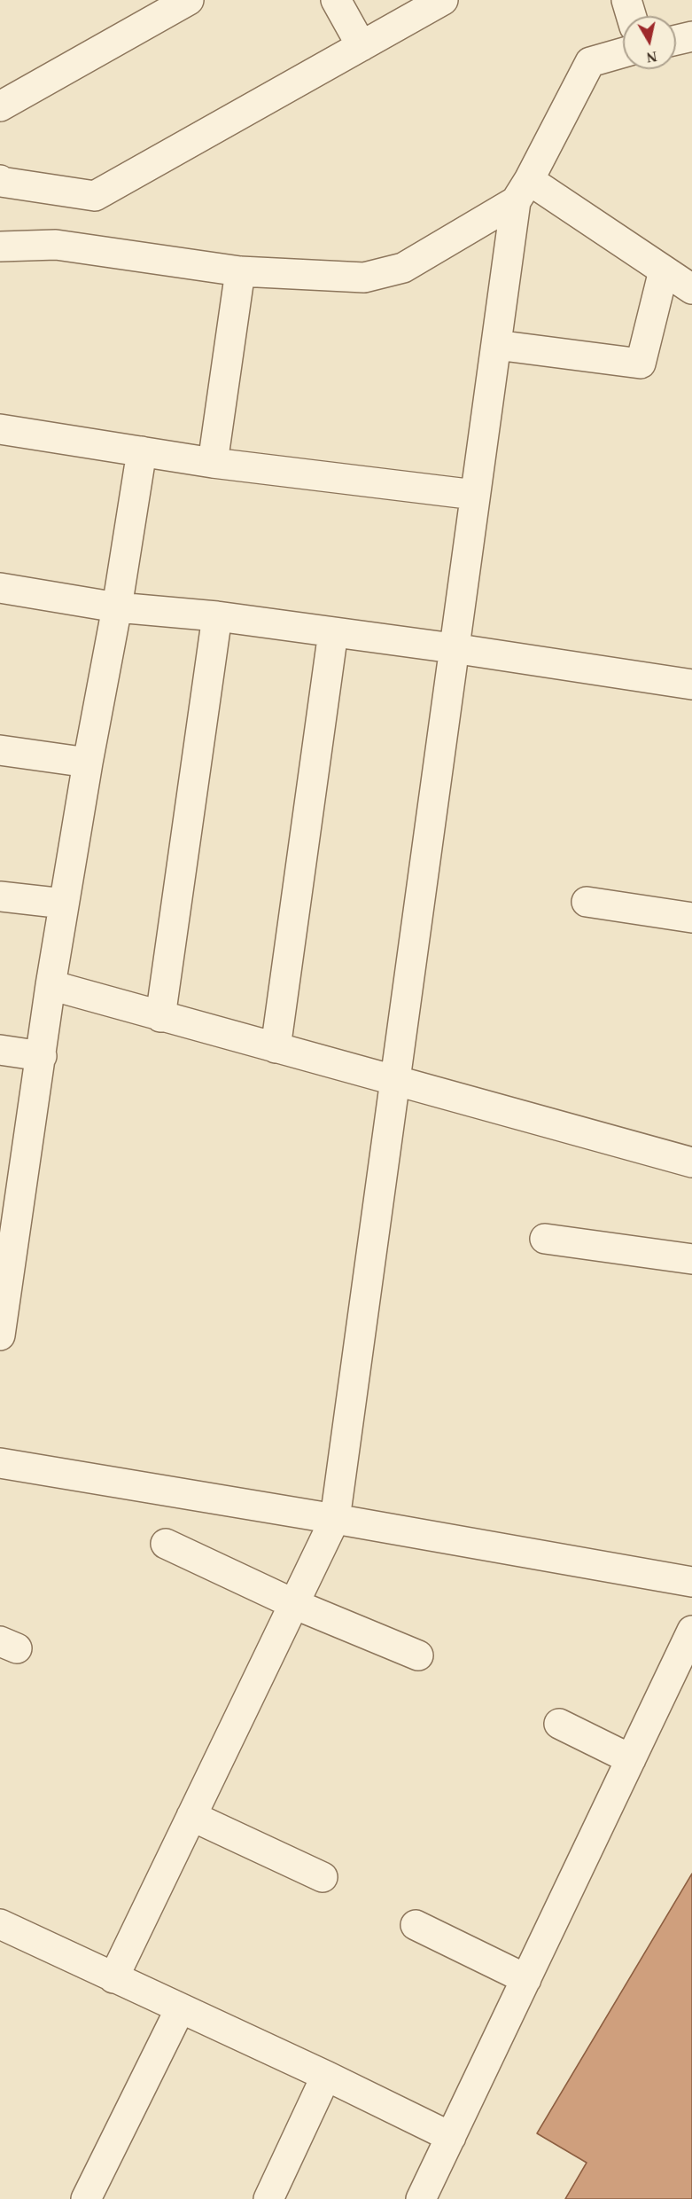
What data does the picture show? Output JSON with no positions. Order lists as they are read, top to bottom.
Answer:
{
  "north": "bottom"
}
